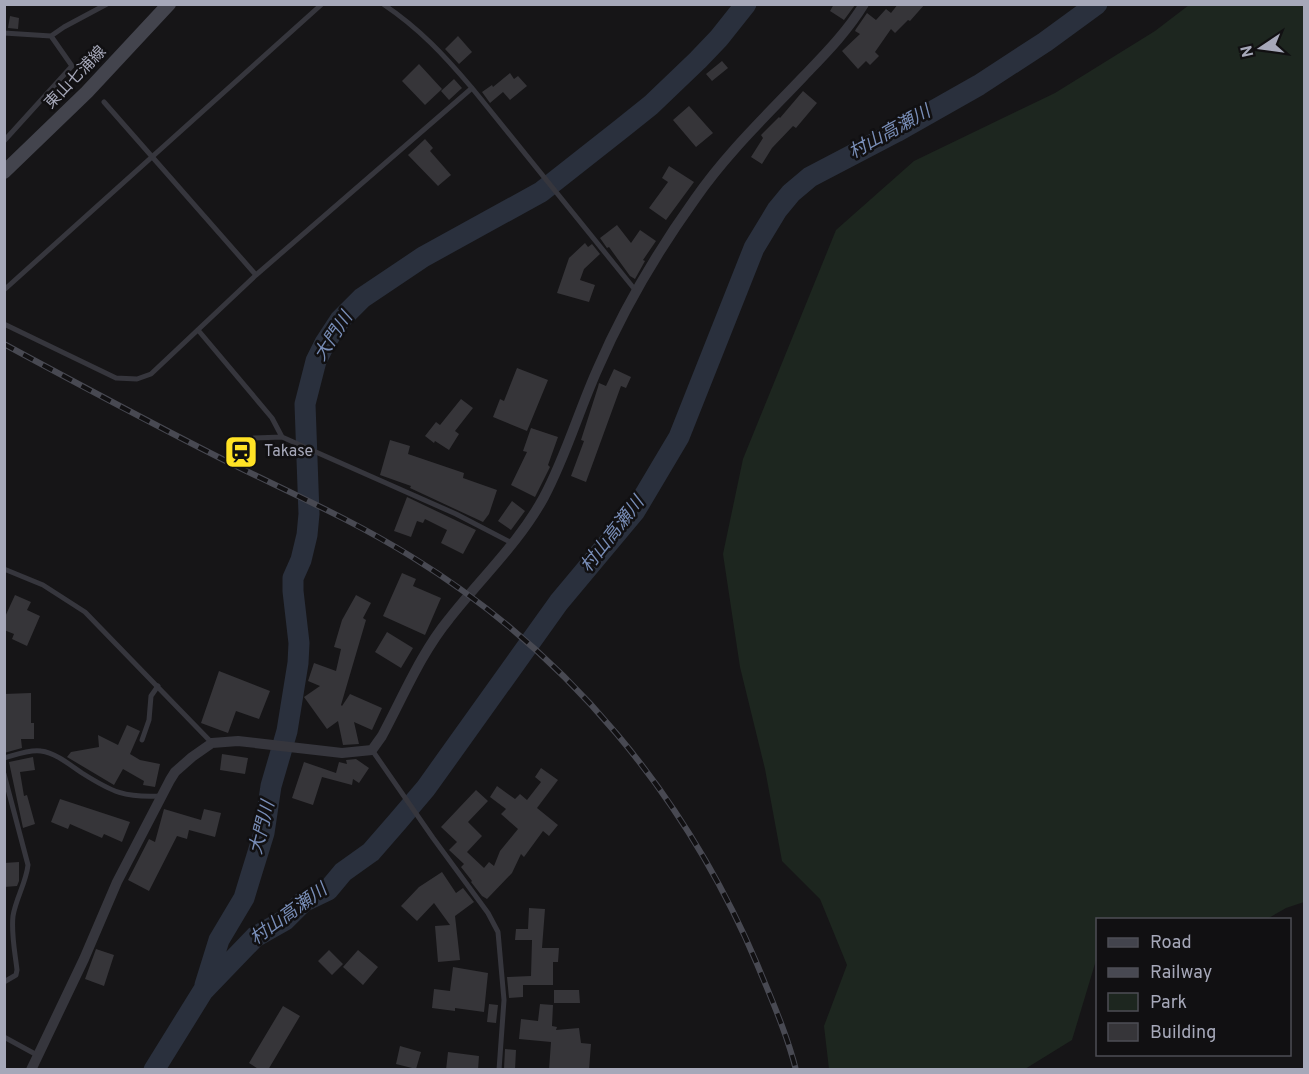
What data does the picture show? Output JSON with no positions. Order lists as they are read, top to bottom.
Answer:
{
  "streets": {
    "main road": ["東山七浦線"]
  },
  "water": ["村山高瀬川", "大門川"],
  "places": {
    "station": ["Takase"]
  },
  "legend": [
    "Road",
    "Railway",
    "Park",
    "Building"
  ],
  "north": "left"
}
